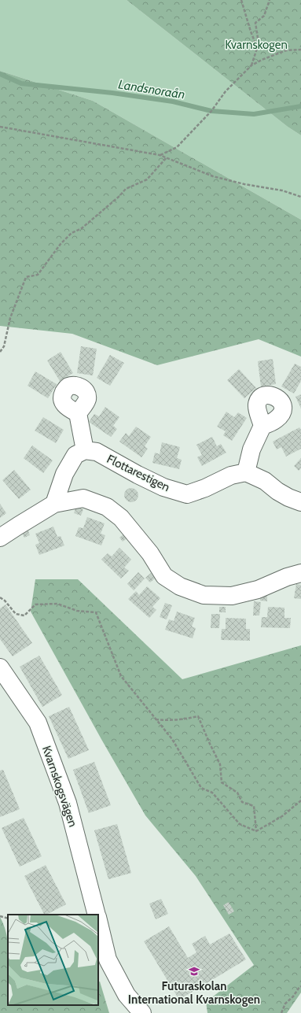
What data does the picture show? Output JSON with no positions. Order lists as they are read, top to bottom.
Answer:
{
  "streets": {
    "street": ["Flottarestigen", "Kvarnskogsvägen"]
  },
  "water": ["Landsnoraån"],
  "parks": ["Kvarnskogen"],
  "places": {
    "school or university": ["Futuraskolan International Kvarnskogen"]
  }
}
